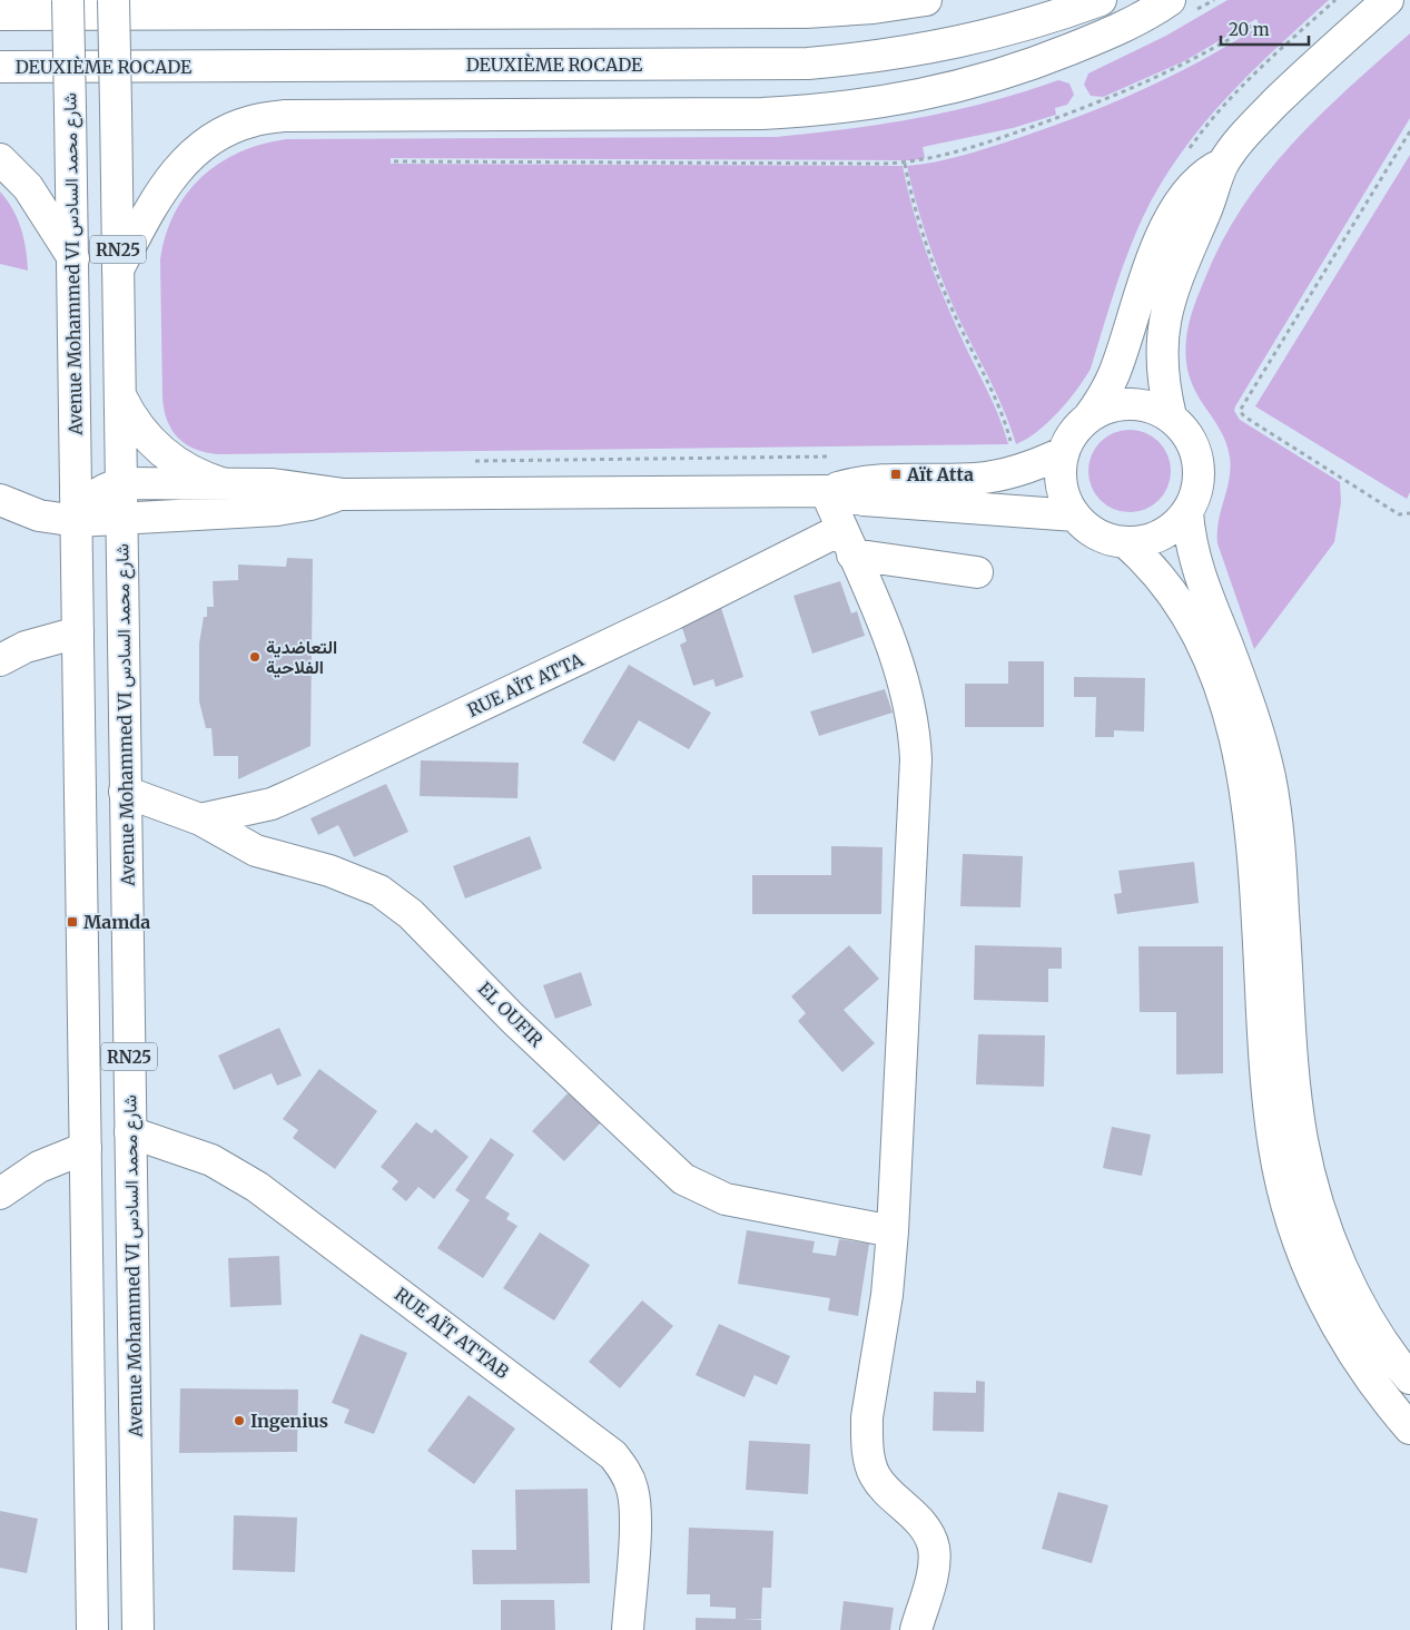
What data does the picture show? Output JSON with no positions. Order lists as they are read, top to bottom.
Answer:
{
  "streets": {
    "main road": [
      "DEUXIÈME ROCADE",
      "RN25",
      "Avenue Mohammed VI شارع محمد السادس",
      "RUE AÏT ATTA",
      "EL OUFIR",
      "RUE AÏT ATTAB"
    ]
  },
  "crossings": [
    ["Avenue Mohammed VI شارع محمد السادس", "EL OUFIR"],
    ["Avenue Mohammed VI شارع محمد السادس", "RUE AÏT ATTAB"],
    ["RUE AÏT ATTA", "EL OUFIR"]
  ],
  "places": {
    "transit": ["Aït Atta", "Mamda"],
    "other": ["التعاضدية الفلاحية", "Ingenius"]
  },
  "scale_bar": "20 m"
}
